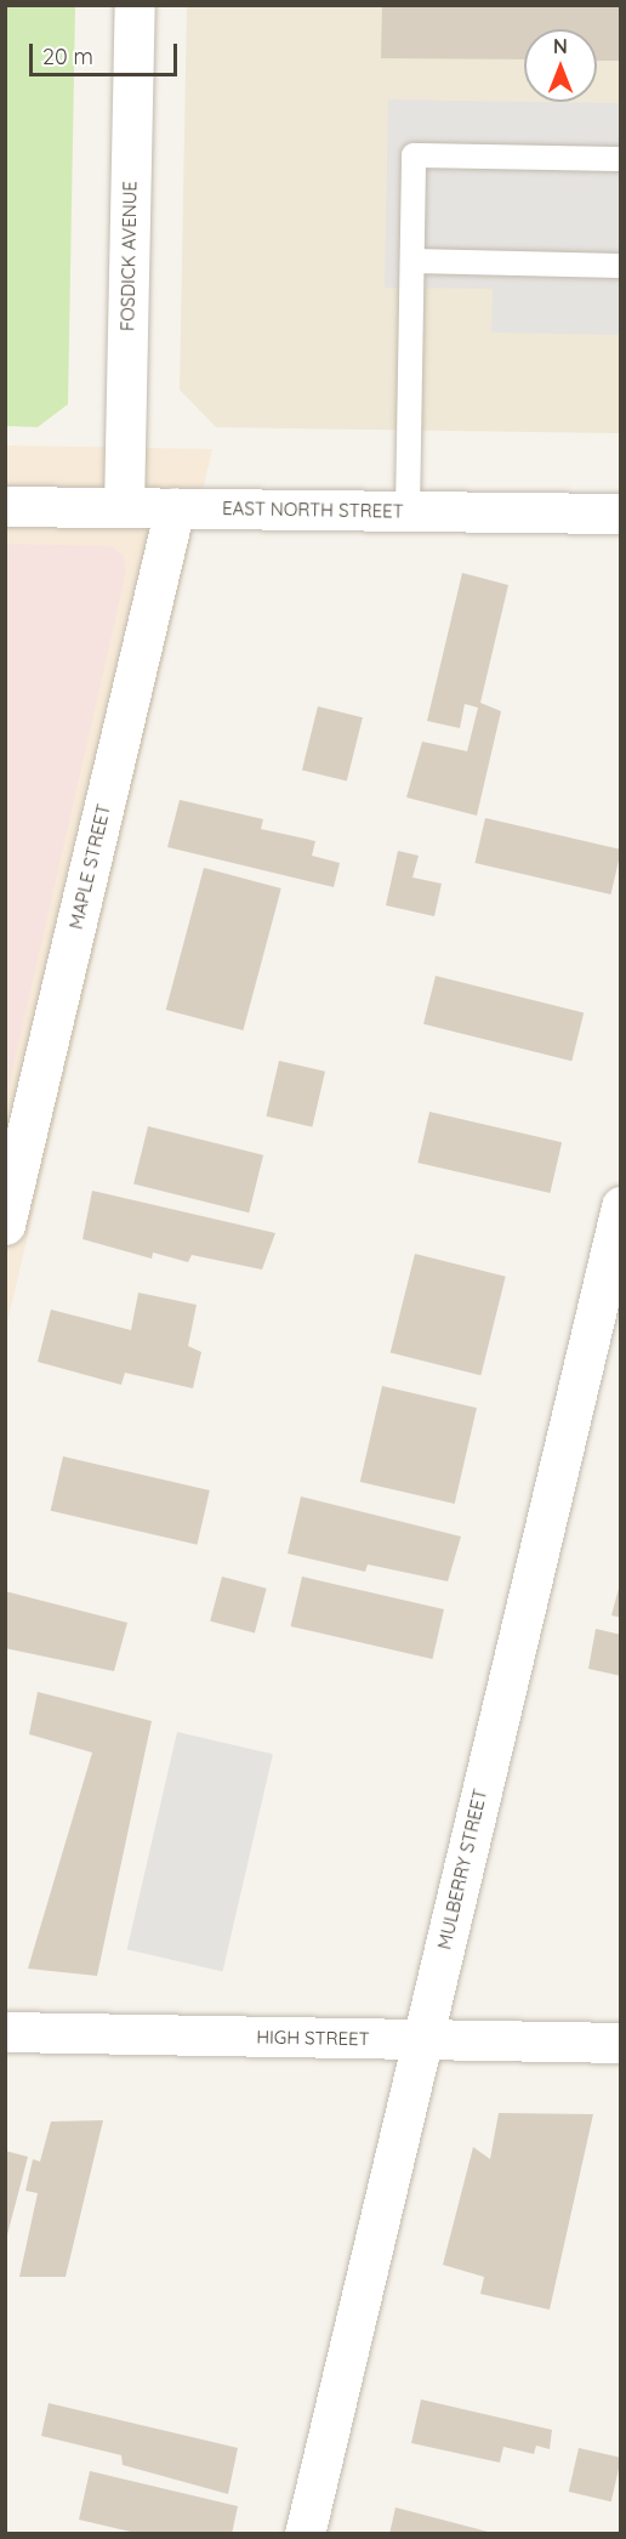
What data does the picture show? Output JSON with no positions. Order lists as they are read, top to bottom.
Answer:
{
  "streets": {
    "street": [
      "FOSDICK AVENUE",
      "EAST NORTH STREET",
      "MAPLE STREET",
      "MULBERRY STREET",
      "HIGH STREET"
    ]
  },
  "crossings": [
    ["FOSDICK AVENUE", "EAST NORTH STREET"],
    ["EAST NORTH STREET", "MAPLE STREET"],
    ["MULBERRY STREET", "HIGH STREET"]
  ],
  "scale_bar": "20 m",
  "north": "top"
}
